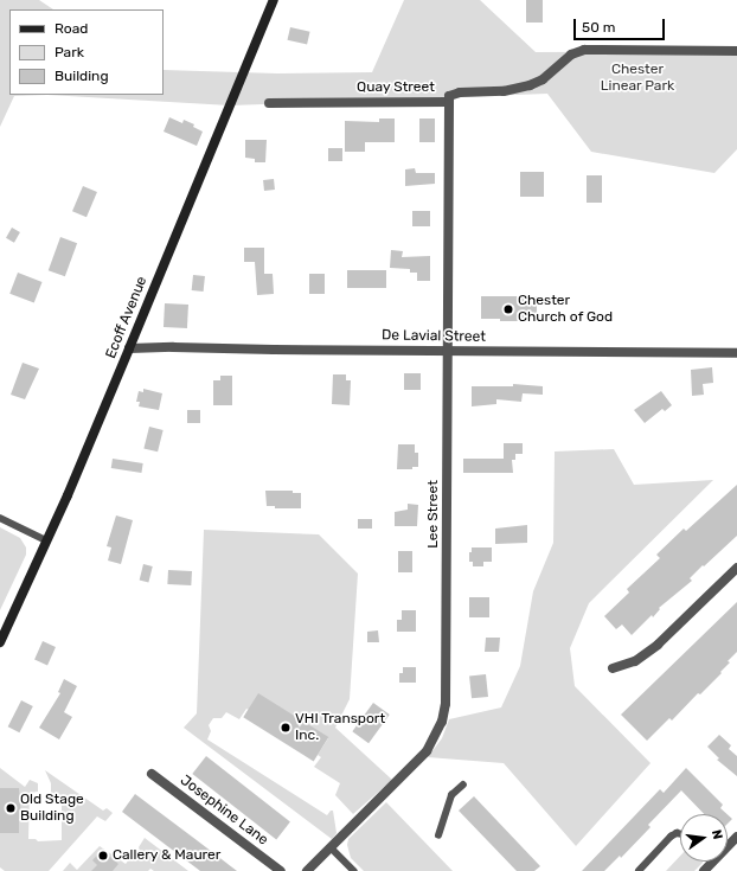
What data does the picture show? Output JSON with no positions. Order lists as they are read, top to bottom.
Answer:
{
  "streets": {
    "street": [
      "Quay Street",
      "Ecoff Avenue",
      "De Lavial Street",
      "Lee Street",
      "Josephine Lane"
    ]
  },
  "crossings": [
    ["Quay Street", "Lee Street"],
    ["Ecoff Avenue", "De Lavial Street"],
    ["De Lavial Street", "Lee Street"]
  ],
  "parks": ["Chester Linear Park"],
  "places": [
    "Chester Church of God",
    "VHI Transport Inc.",
    "Old Stage Building",
    "Callery & Maurer"
  ],
  "legend": ["Road", "Park", "Building"],
  "scale_bar": "50 m",
  "north": "right"
}
